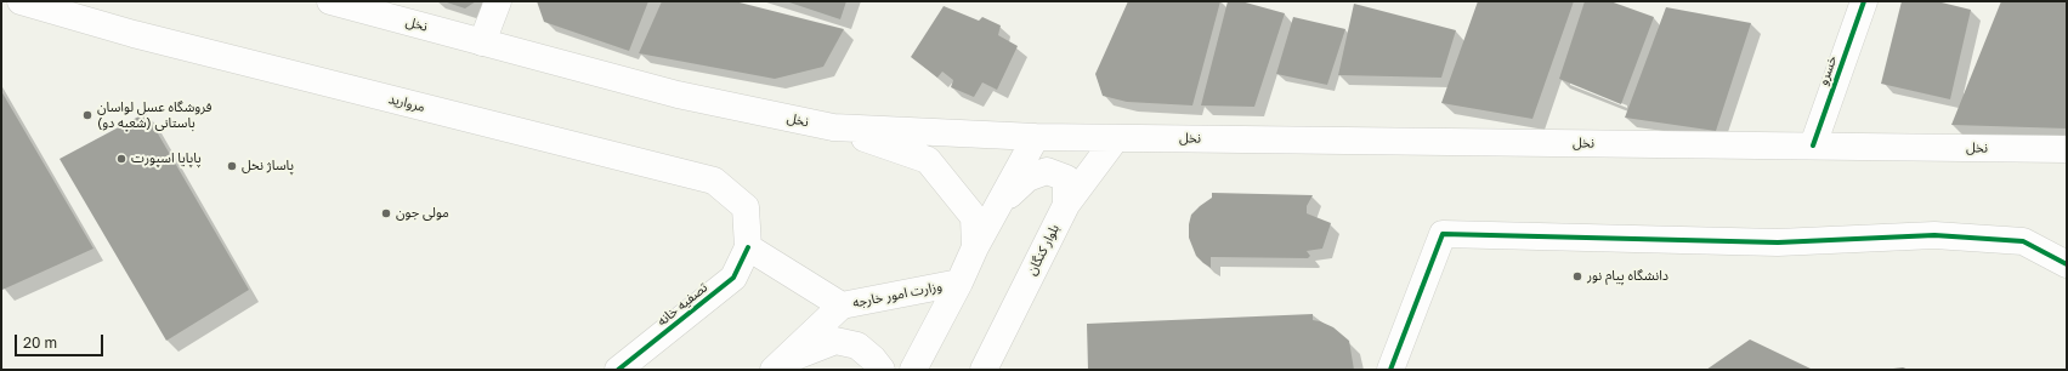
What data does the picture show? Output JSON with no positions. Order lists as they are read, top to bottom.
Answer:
{
  "streets": {
    "main road": [
      "نخل",
      "خسرو",
      "مروارید",
      "بلوار کنگان",
      "وزارت امور خارجه",
      "تصفیه خانه"
    ]
  },
  "crossings": [
    ["نخل", "خسرو"],
    ["نخل", "بلوار کنگان"],
    ["مروارید", "تصفیه خانه"]
  ],
  "places": [
    "فروشگاه عسل لواسان باستانی (شعبه دو)",
    "پاپایا اسپورت",
    "پاساژ نخل",
    "مولی جون",
    "دانشگاه پیام نور"
  ],
  "scale_bar": "20 m"
}
